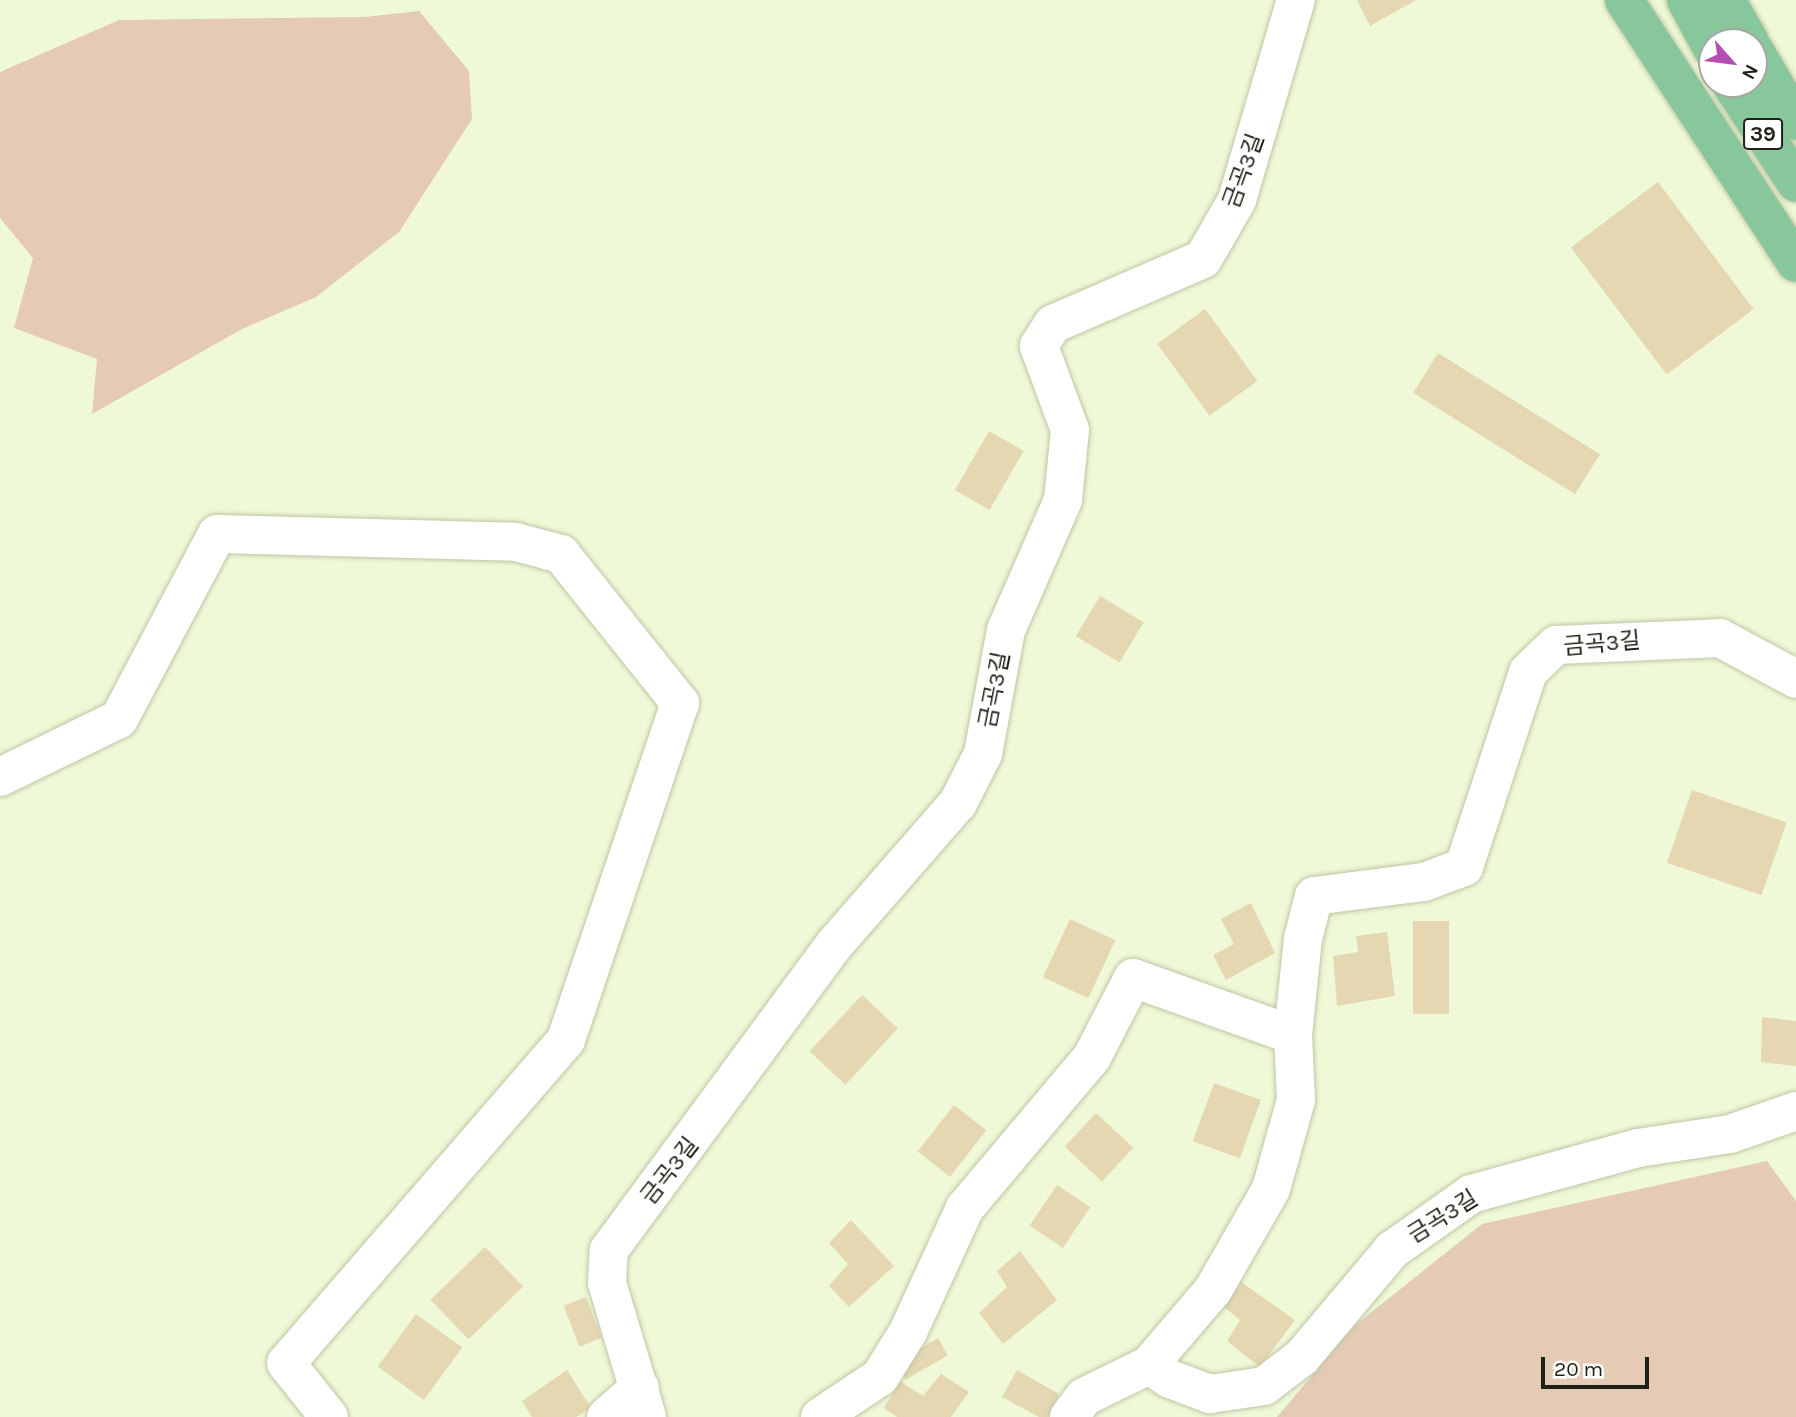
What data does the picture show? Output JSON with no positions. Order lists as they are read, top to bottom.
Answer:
{
  "streets": {
    "main road": ["39"],
    "lane": ["금곡3길"]
  },
  "scale_bar": "20 m",
  "north": "bottom right"
}
